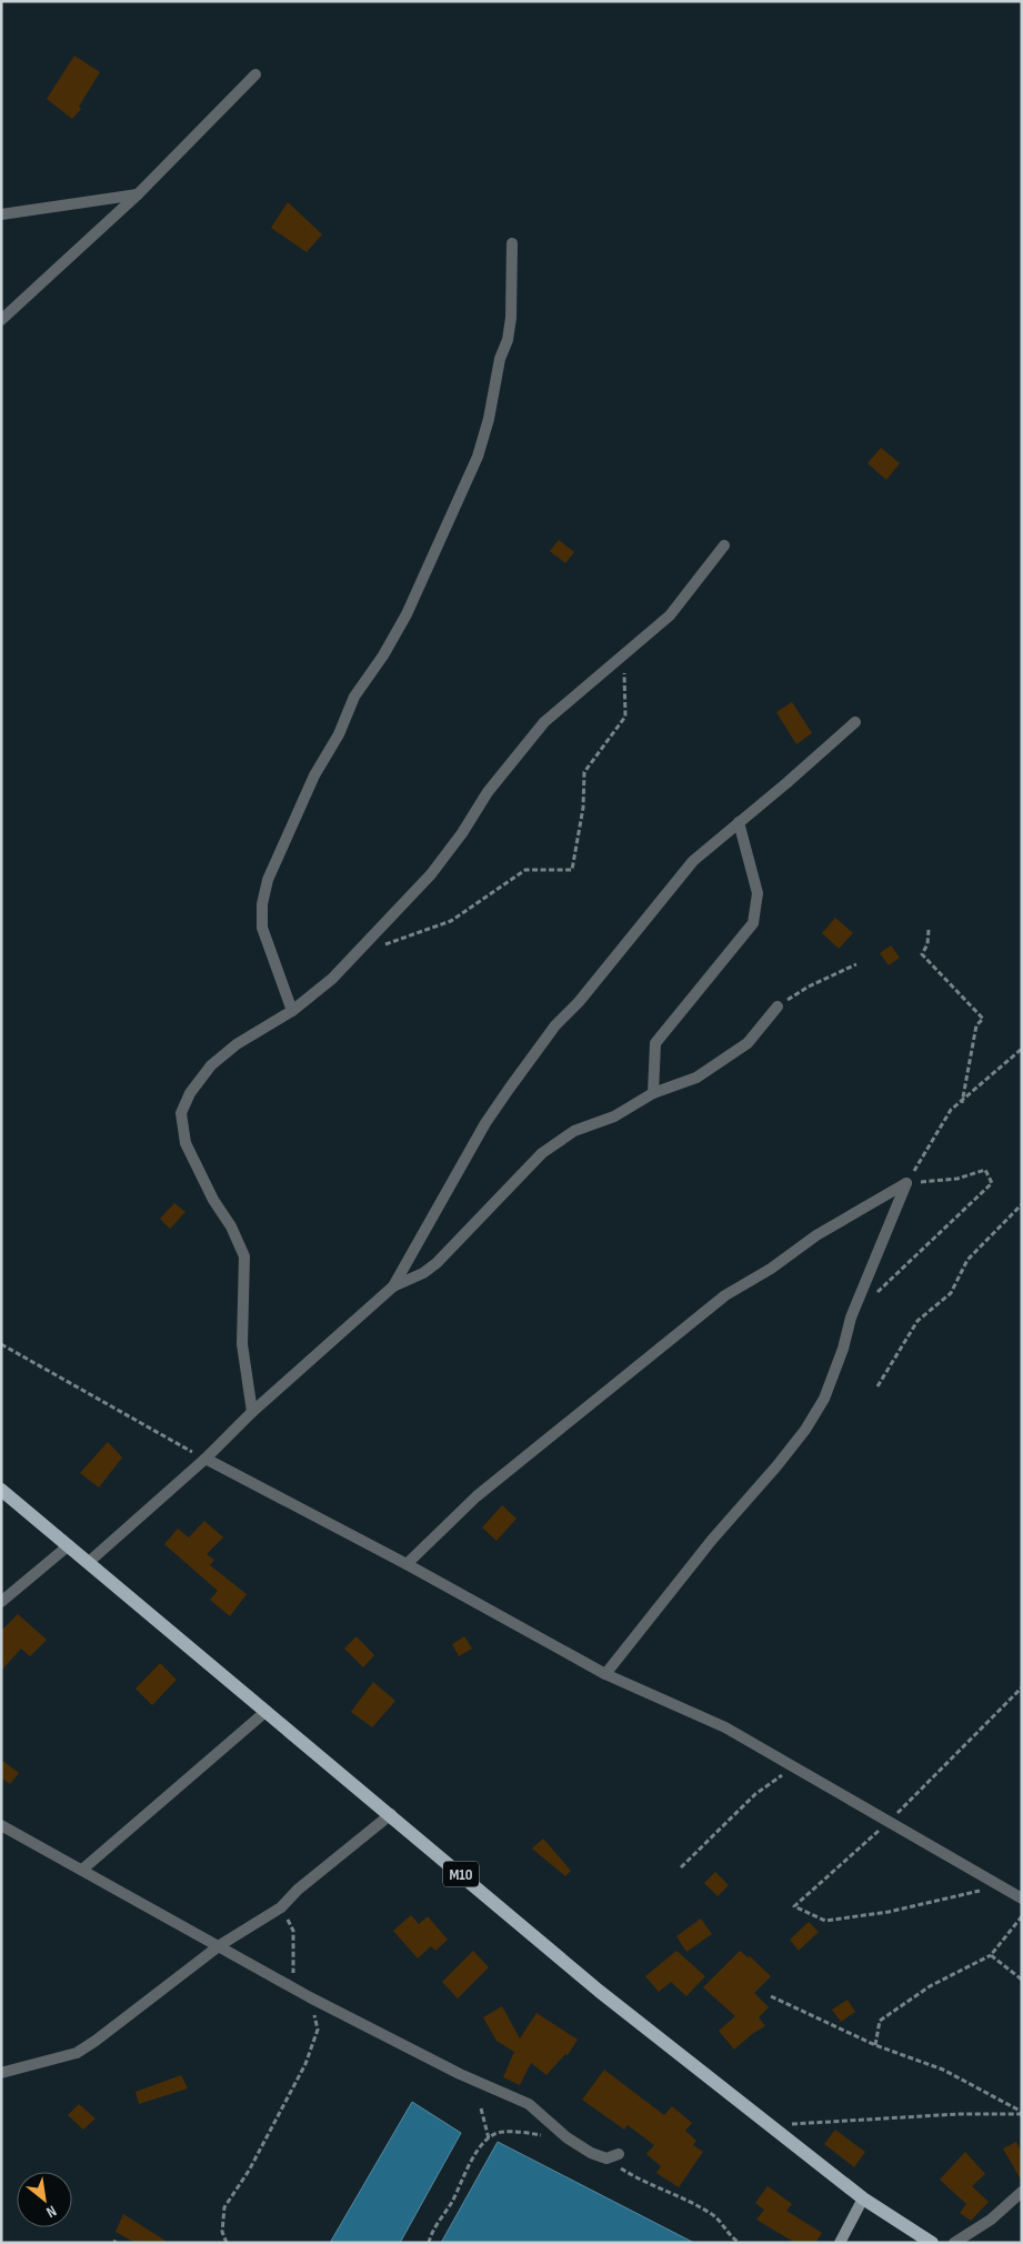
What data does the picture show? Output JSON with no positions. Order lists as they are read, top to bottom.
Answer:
{
  "streets": {
    "main road": ["M10"]
  },
  "north": "bottom right"
}
